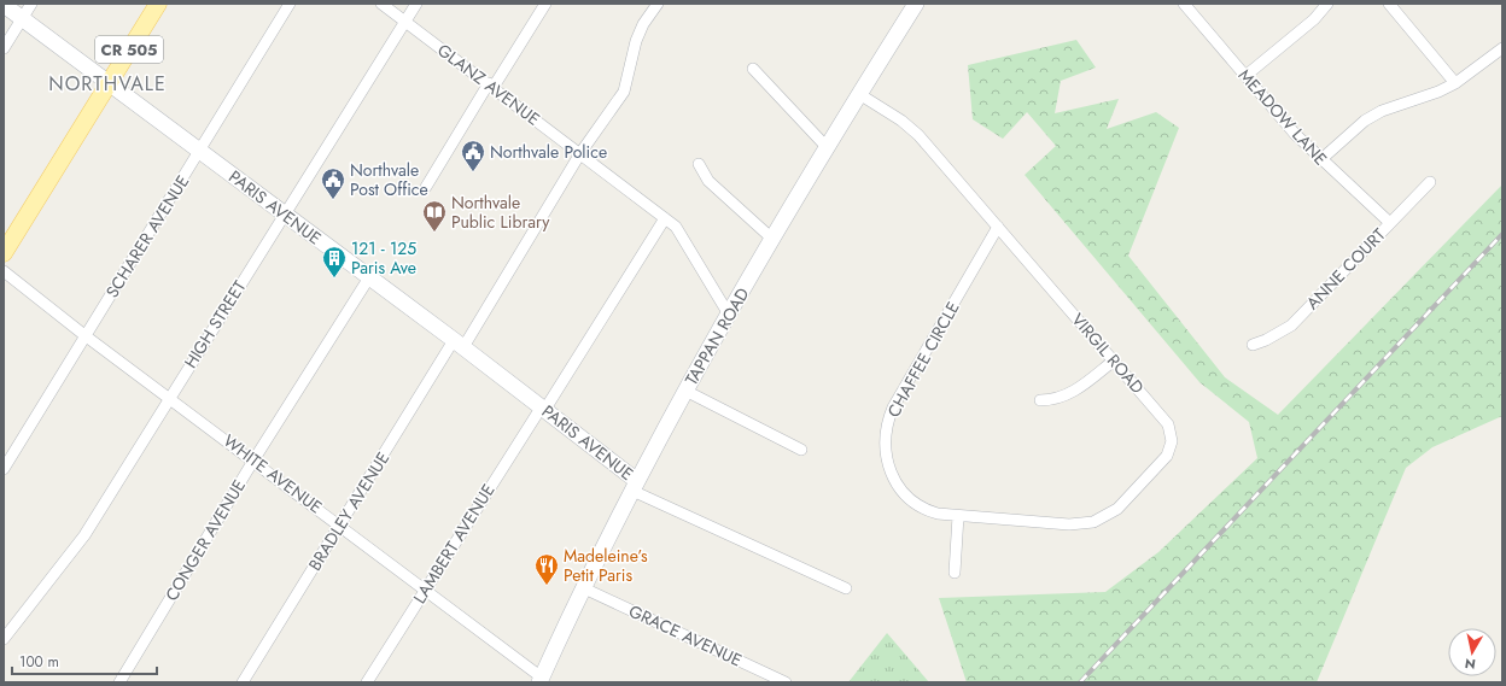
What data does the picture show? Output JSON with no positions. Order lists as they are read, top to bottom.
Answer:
{
  "streets": {
    "main road": ["CR 505"],
    "street": [
      "GLANZ AVENUE",
      "MEADOW LANE",
      "PARIS AVENUE",
      "SCHARER AVENUE",
      "ANNE COURT",
      "HIGH STREET",
      "TAPPAN ROAD",
      "VIRGIL ROAD",
      "CHAFFEE CIRCLE",
      "WHITE AVENUE",
      "BRADLEY AVENUE",
      "CONGER AVENUE",
      "LAMBERT AVENUE",
      "GRACE AVENUE"
    ]
  },
  "crossings": [
    ["CR 505", "PARIS AVENUE"],
    ["GLANZ AVENUE", "HIGH STREET"],
    ["GLANZ AVENUE", "TAPPAN ROAD"],
    ["GLANZ AVENUE", "BRADLEY AVENUE"],
    ["GLANZ AVENUE", "LAMBERT AVENUE"],
    ["MEADOW LANE", "ANNE COURT"],
    ["PARIS AVENUE", "SCHARER AVENUE"],
    ["PARIS AVENUE", "HIGH STREET"],
    ["PARIS AVENUE", "TAPPAN ROAD"],
    ["PARIS AVENUE", "BRADLEY AVENUE"],
    ["PARIS AVENUE", "CONGER AVENUE"],
    ["PARIS AVENUE", "LAMBERT AVENUE"],
    ["SCHARER AVENUE", "WHITE AVENUE"],
    ["HIGH STREET", "WHITE AVENUE"],
    ["TAPPAN ROAD", "VIRGIL ROAD"],
    ["TAPPAN ROAD", "WHITE AVENUE"],
    ["TAPPAN ROAD", "GRACE AVENUE"],
    ["VIRGIL ROAD", "CHAFFEE CIRCLE"],
    ["WHITE AVENUE", "BRADLEY AVENUE"],
    ["WHITE AVENUE", "CONGER AVENUE"],
    ["WHITE AVENUE", "LAMBERT AVENUE"]
  ],
  "districts": ["NORTHVALE"],
  "places": {
    "public building": ["Northvale Police", "Northvale Post Office"],
    "library": ["Northvale Public Library"],
    "building": ["121 - 125 Paris Ave"],
    "restaurant": ["Madeleine’s Petit Paris"]
  },
  "scale_bar": "100 m",
  "north": "bottom"
}
